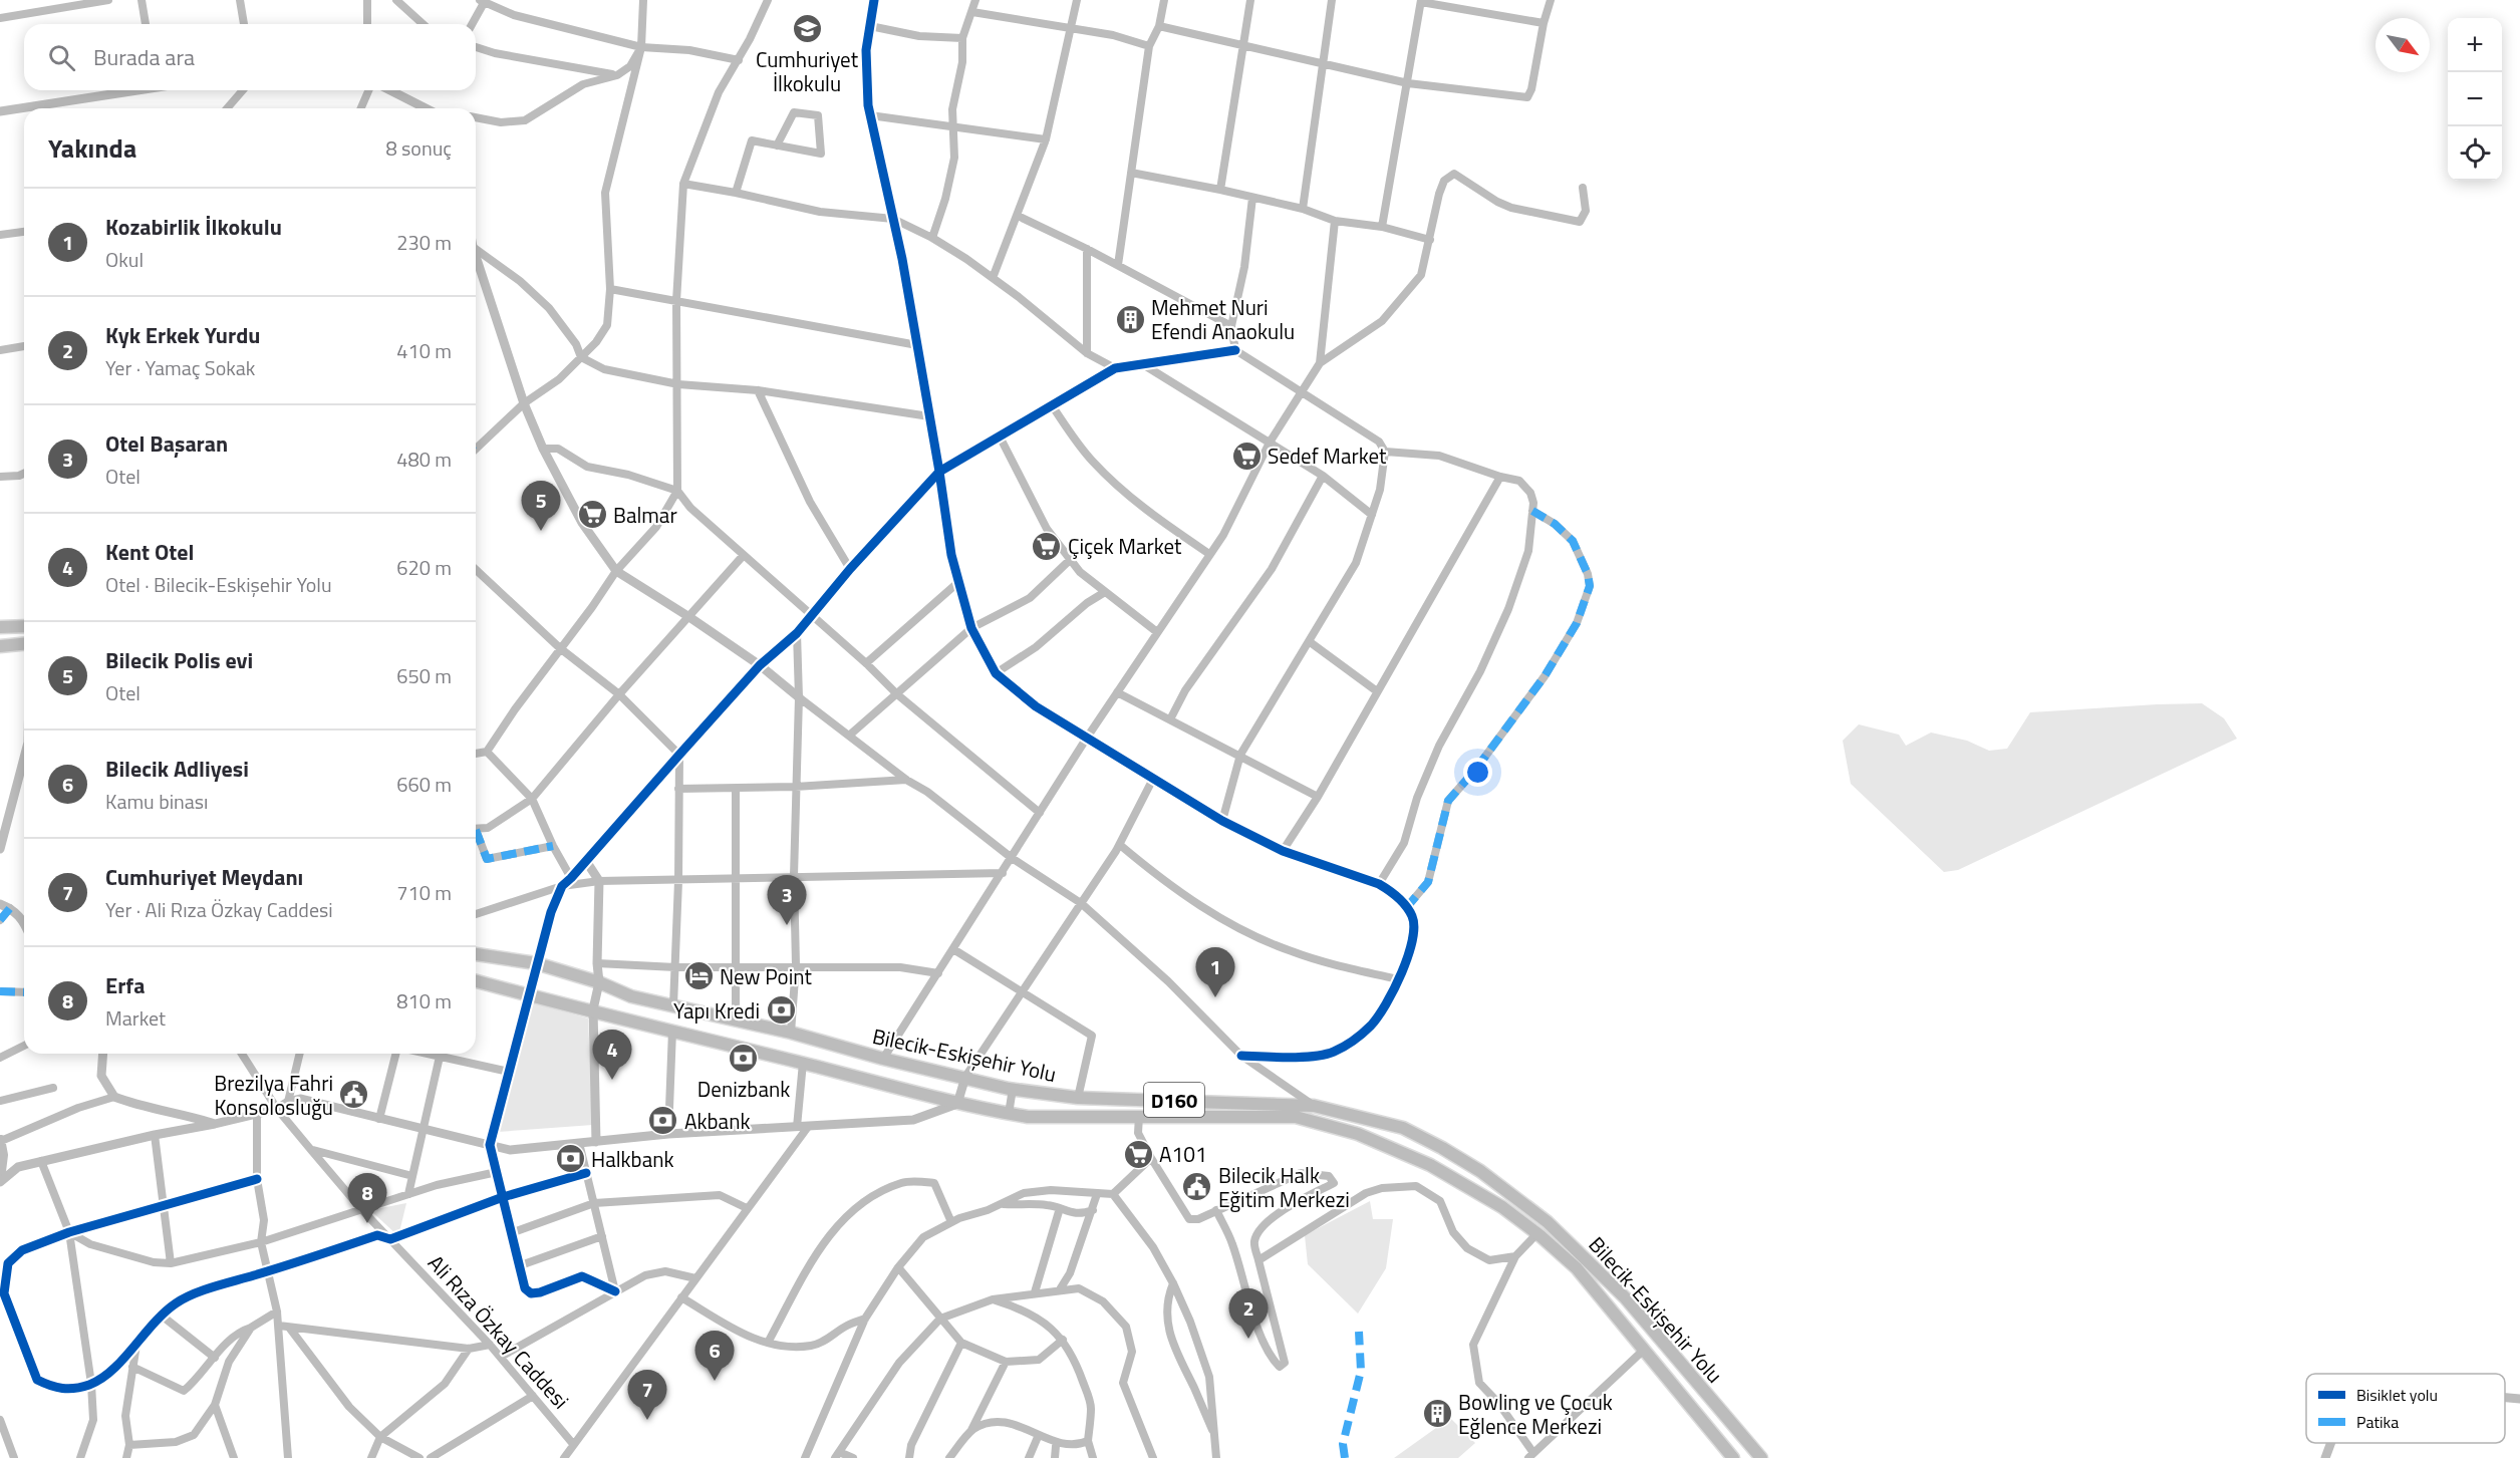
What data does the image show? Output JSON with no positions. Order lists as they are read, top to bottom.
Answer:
{
  "streets": {
    "main road": ["Bilecik-Eskişehir Yolu", "D160"],
    "street": ["Ali Rıza Özkay Caddesi"]
  },
  "places": {
    "school or university": ["Cumhuriyet İlkokulu"],
    "building": ["Mehmet Nuri Efendi Anaokulu", "Bowling ve Çocuk Eğlence Merkezi"],
    "supermarket": [
      "Sedef Market",
      "Balmar",
      "Çiçek Market",
      "A101"
    ],
    "hotel": ["New Point"],
    "bank": [
      "Yapı Kredi",
      "Denizbank",
      "Akbank",
      "Halkbank"
    ],
    "public building": ["Brezilya Fahri Konsolosluğu", "Bilecik Halk Eğitim Merkezi"]
  },
  "legend": ["Bisiklet yolu", "Patika"],
  "north": "bottom right",
  "page": {
    "map_buttons": ["+", "−"],
    "search": "Burada ara",
    "heading": ["Yakında", "8 sonuç"],
    "list": [
      {
        "mark": "1",
        "name": "Kozabirlik İlkokulu",
        "note": "Okul",
        "value": "230 m"
      },
      {
        "mark": "2",
        "name": "Kyk Erkek Yurdu",
        "note": "Yer · Yamaç Sokak",
        "value": "410 m"
      },
      {
        "mark": "3",
        "name": "Otel Başaran",
        "note": "Otel",
        "value": "480 m"
      },
      {
        "mark": "4",
        "name": "Kent Otel",
        "note": "Otel · Bilecik-Eskişehir Yolu",
        "value": "620 m"
      },
      {
        "mark": "5",
        "name": "Bilecik Polis evi",
        "note": "Otel",
        "value": "650 m"
      },
      {
        "mark": "6",
        "name": "Bilecik Adliyesi",
        "note": "Kamu binası",
        "value": "660 m"
      },
      {
        "mark": "7",
        "name": "Cumhuriyet Meydanı",
        "note": "Yer · Ali Rıza Özkay Caddesi",
        "value": "710 m"
      },
      {
        "mark": "8",
        "name": "Erfa",
        "note": "Market",
        "value": "810 m"
      }
    ],
    "pins": [
      "5",
      "3",
      "1",
      "4",
      "8",
      "2",
      "6",
      "7"
    ]
  }
}
